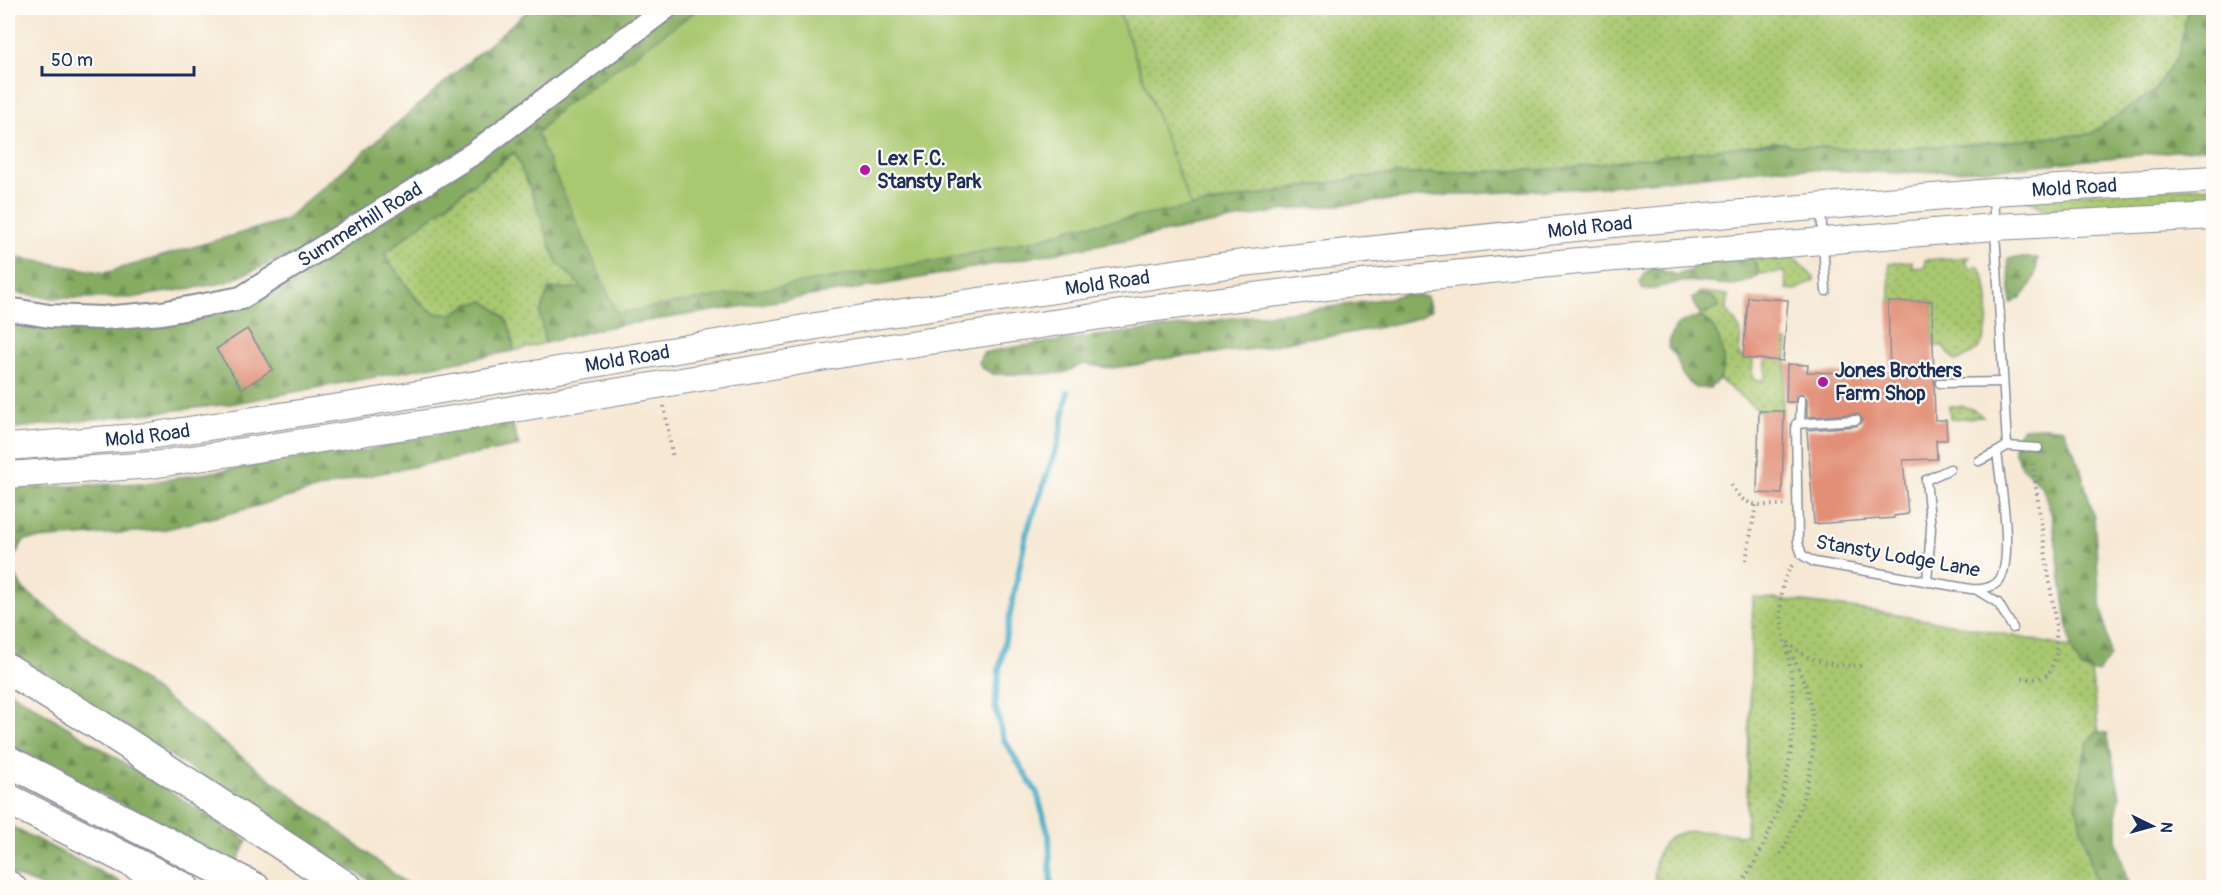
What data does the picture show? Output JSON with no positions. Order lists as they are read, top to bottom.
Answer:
{
  "streets": {
    "main road": ["Mold Road"],
    "street": ["Summerhill Road"],
    "lane": ["Stansty Lodge Lane"]
  },
  "places": ["Lex F.C. Stansty Park", "Jones Brothers Farm Shop"],
  "scale_bar": "50 m",
  "north": "right"
}
